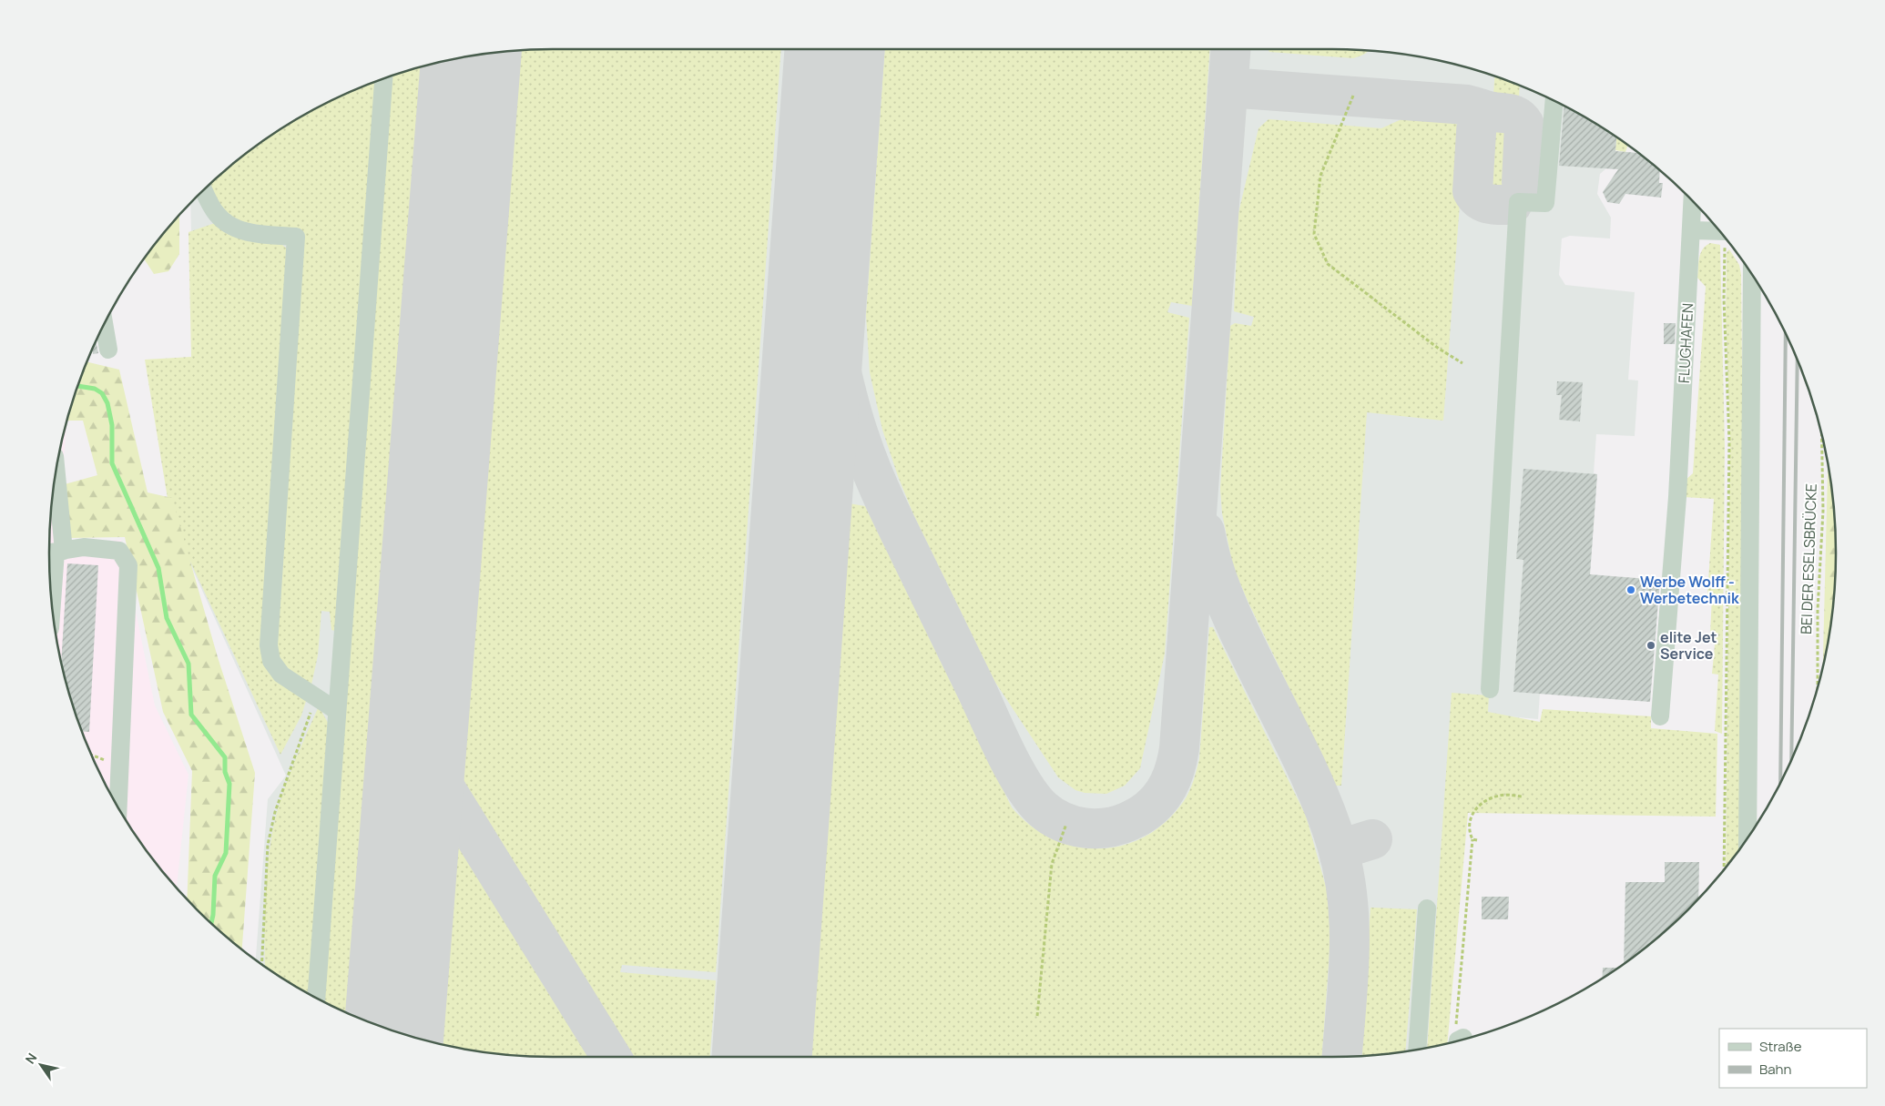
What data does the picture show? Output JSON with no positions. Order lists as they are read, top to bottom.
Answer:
{
  "streets": {
    "street": ["FLUGHAFEN"],
    "path": ["BEI DER ESELSBRÜCKE"]
  },
  "places": ["Werbe Wolff - Werbetechnik", "elite Jet Service"],
  "legend": ["Straße", "Bahn"],
  "north": "top left"
}
